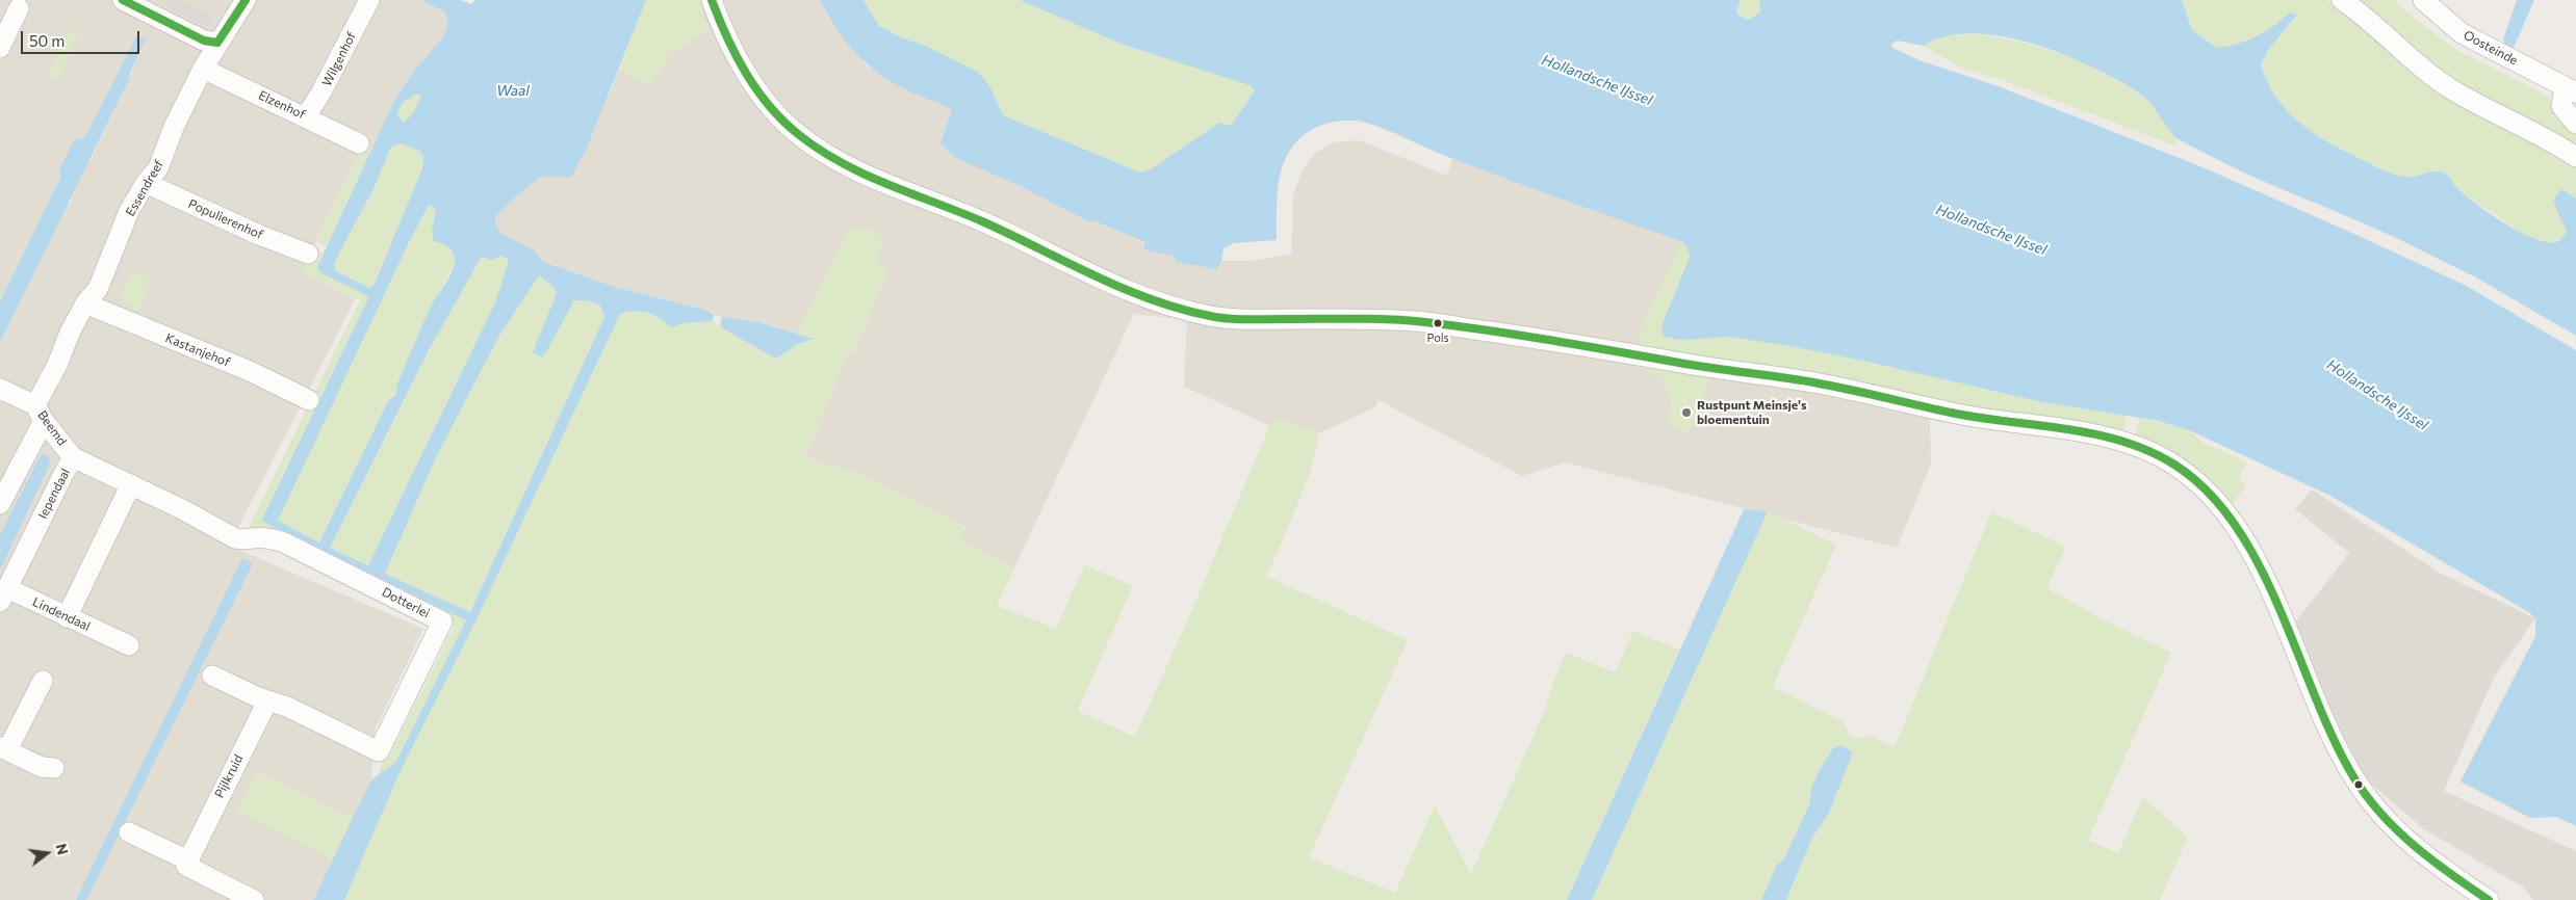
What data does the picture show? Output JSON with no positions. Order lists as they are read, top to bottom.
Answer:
{
  "streets": {
    "street": [
      "Oosteinde",
      "Wilgenhof",
      "Elzenhof",
      "Essendreef",
      "Populierenhof",
      "Kastanjehof",
      "Beemd",
      "Iependaal",
      "Dotterlei",
      "Lindendaal",
      "Pijlkruid"
    ]
  },
  "crossings": [
    ["Wilgenhof", "Elzenhof"],
    ["Elzenhof", "Essendreef"],
    ["Essendreef", "Populierenhof"],
    ["Essendreef", "Kastanjehof"],
    ["Essendreef", "Beemd"],
    ["Beemd", "Iependaal"],
    ["Iependaal", "Dotterlei"],
    ["Iependaal", "Lindendaal"],
    ["Dotterlei", "Pijlkruid"]
  ],
  "water": ["Hollandsche IJssel", "Waal"],
  "places": ["Pols", "Rustpunt Meinsje's bloementuin"],
  "scale_bar": "50 m",
  "north": "right"
}
